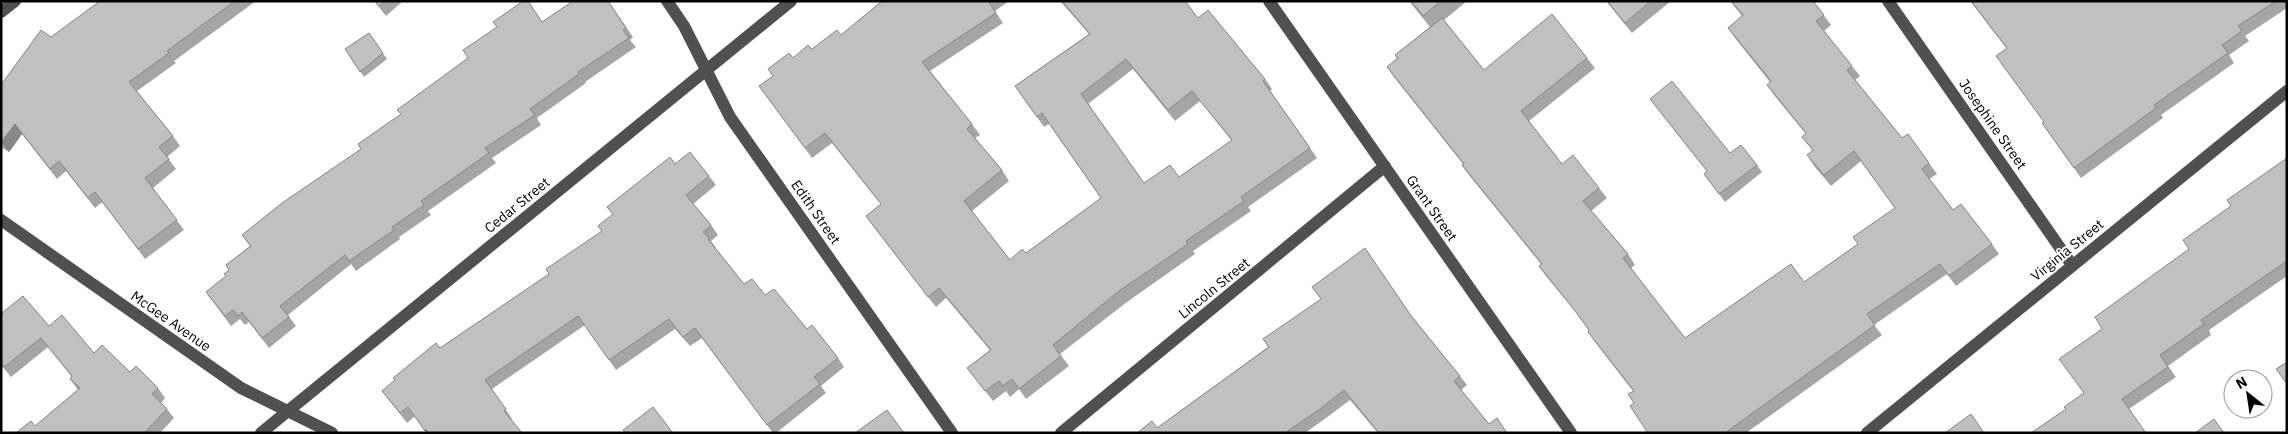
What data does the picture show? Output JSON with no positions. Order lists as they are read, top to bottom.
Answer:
{
  "streets": {
    "street": [
      "Josephine Street",
      "Cedar Street",
      "Grant Street",
      "Edith Street",
      "Virginia Street",
      "Lincoln Street",
      "McGee Avenue"
    ]
  },
  "crossings": [
    ["Josephine Street", "Virginia Street"],
    ["Cedar Street", "Edith Street"],
    ["Cedar Street", "McGee Avenue"],
    ["Grant Street", "Lincoln Street"]
  ],
  "north": "top left"
}
